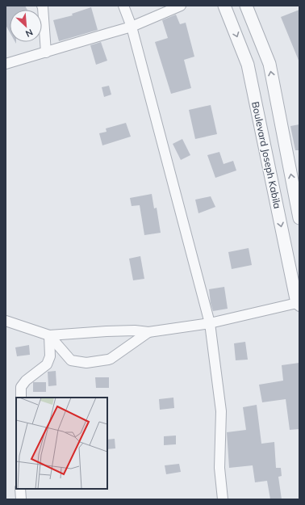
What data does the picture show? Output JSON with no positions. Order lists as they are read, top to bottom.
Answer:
{
  "streets": {
    "street": ["Boulevard Joseph Kabila"]
  },
  "north": "bottom right"
}
